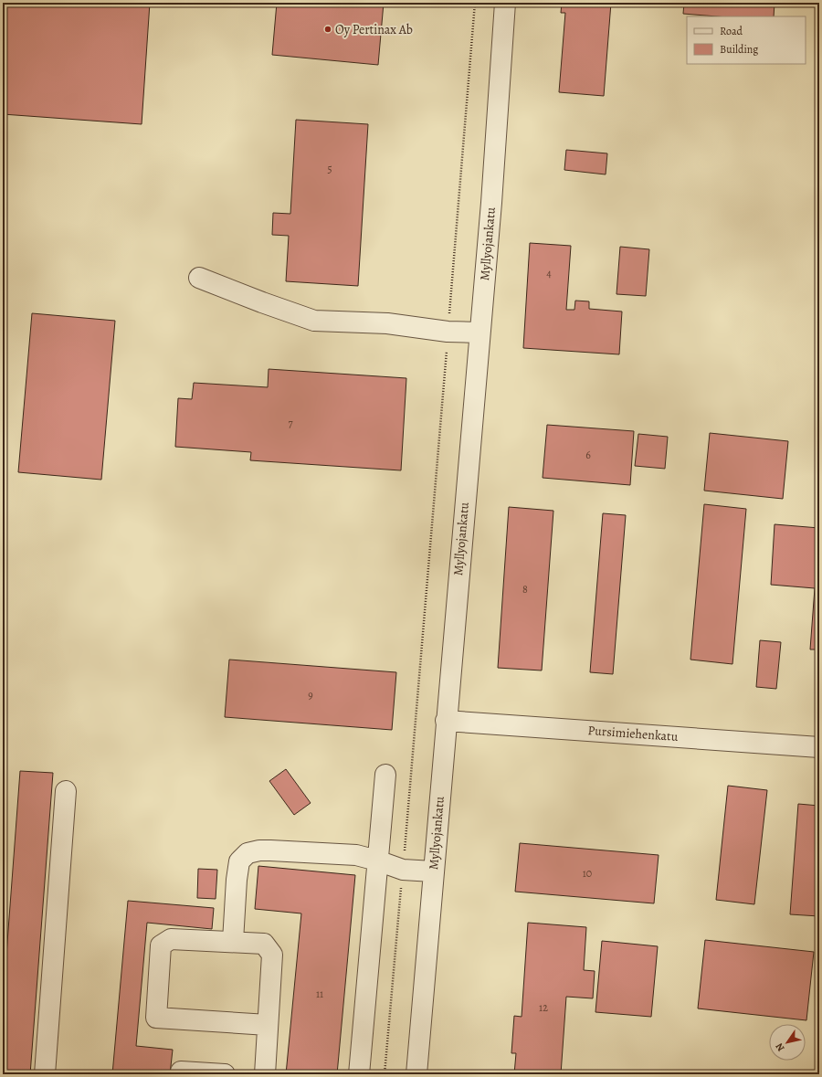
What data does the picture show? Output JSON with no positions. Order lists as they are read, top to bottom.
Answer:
{
  "streets": {
    "street": ["Myllyojankatu", "Pursimiehenkatu"]
  },
  "crossings": [
    ["Myllyojankatu", "Pursimiehenkatu"]
  ],
  "places": ["Oy Pertinax Ab"],
  "house_numbers": [
    "5",
    "4",
    "7",
    "6",
    "8",
    "9",
    "10",
    "11",
    "12"
  ],
  "legend": ["Road", "Building"],
  "north": "bottom left"
}
